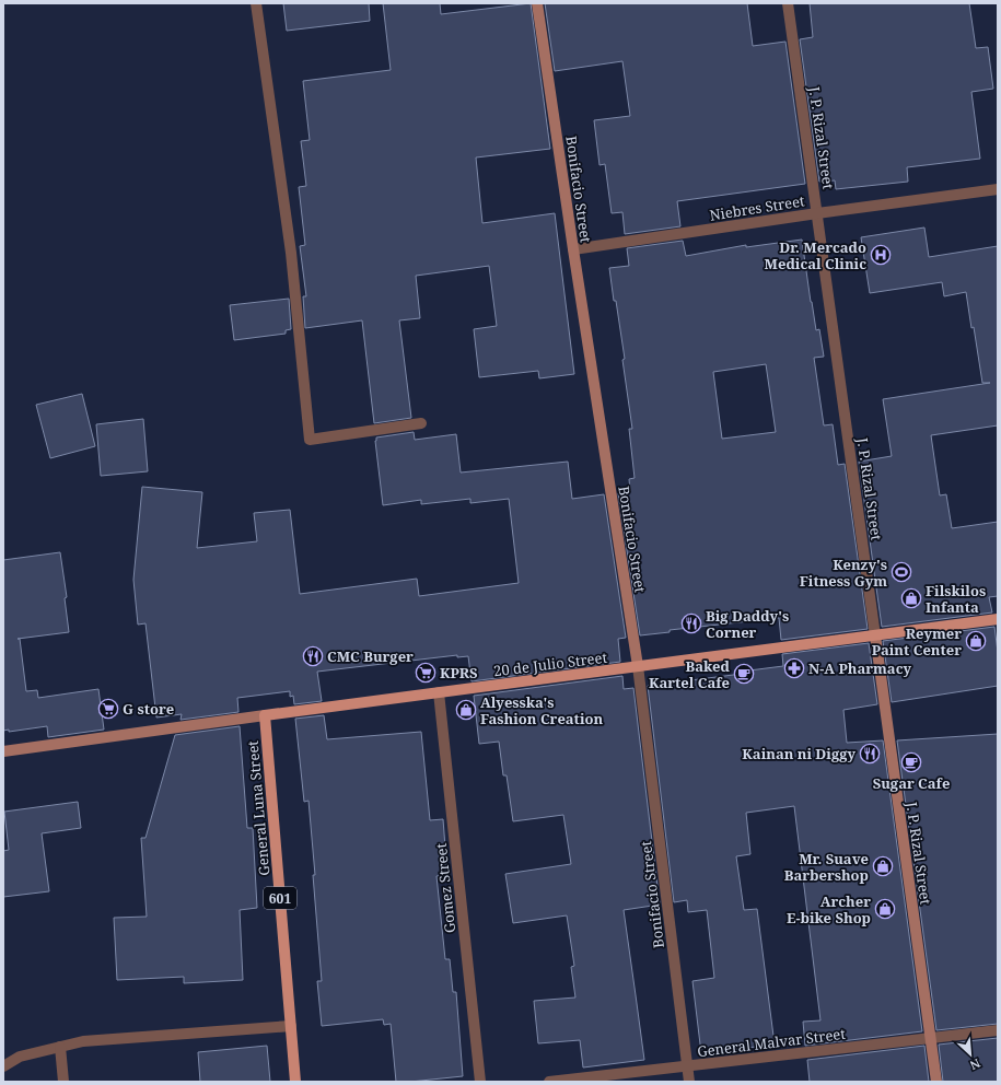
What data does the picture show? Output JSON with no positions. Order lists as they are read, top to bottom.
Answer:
{
  "streets": {
    "main road": ["20 de Julio Street", "General Luna Street", "601"],
    "street": [
      "J. P. Rizal Street",
      "Bonifacio Street",
      "Niebres Street",
      "Gomez Street",
      "General Malvar Street"
    ]
  },
  "crossings": [
    ["J. P. Rizal Street", "Niebres Street"],
    ["J. P. Rizal Street", "20 de Julio Street"],
    ["J. P. Rizal Street", "General Malvar Street"],
    ["Bonifacio Street", "Niebres Street"],
    ["Bonifacio Street", "20 de Julio Street"],
    ["Bonifacio Street", "General Malvar Street"],
    ["20 de Julio Street", "General Luna Street"],
    ["20 de Julio Street", "Gomez Street"]
  ],
  "places": {
    "hospital": ["Dr. Mercado Medical Clinic"],
    "sports": ["Kenzy's Fitness Gym"],
    "shop": [
      "Filskilos Infanta",
      "Reymer Paint Center",
      "Alyesska's Fashion Creation",
      "Mr. Suave Barbershop",
      "Archer E-bike Shop"
    ],
    "restaurant": ["Big Daddy's Corner", "CMC Burger", "Kainan ni Diggy"],
    "pharmacy": ["N-A Pharmacy"],
    "supermarket": ["KPRS", "G store"],
    "cafe": ["Baked Kartel Cafe", "Sugar Cafe"]
  },
  "north": "bottom right"
}
